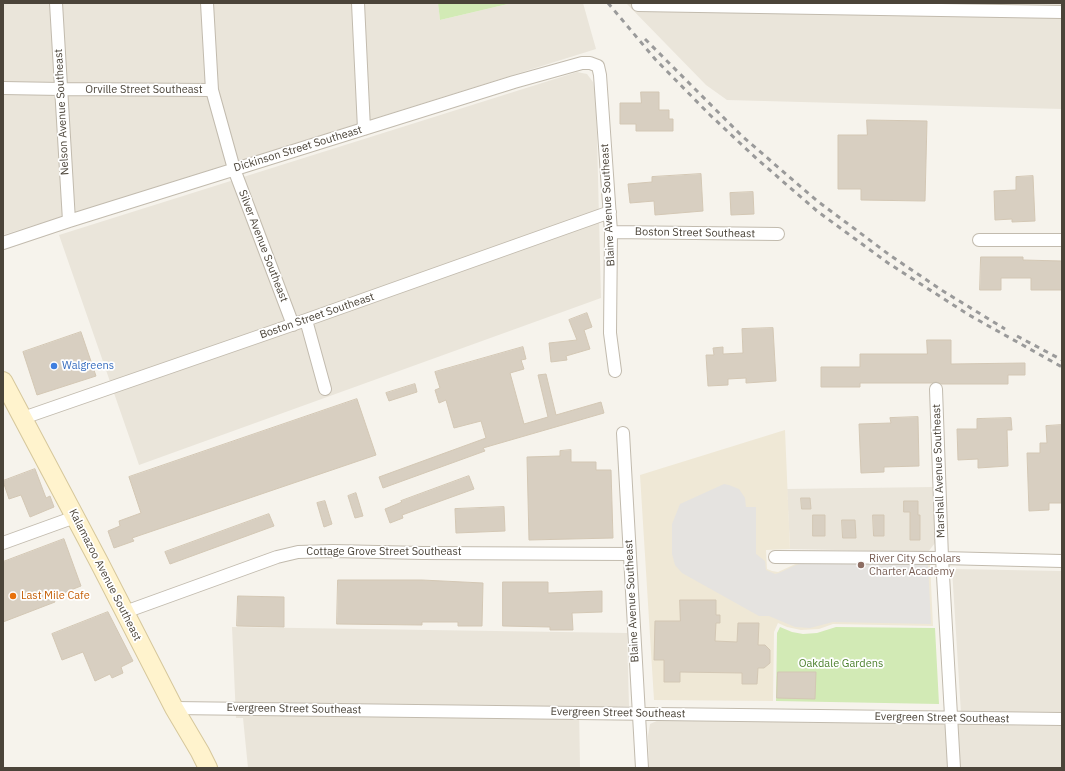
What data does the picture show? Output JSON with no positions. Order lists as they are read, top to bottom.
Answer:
{
  "streets": {
    "main road": ["Kalamazoo Avenue Southeast"],
    "street": [
      "Orville Street Southeast",
      "Nelson Avenue Southeast",
      "Dickinson Street Southeast",
      "Blaine Avenue Southeast",
      "Boston Street Southeast",
      "Silver Avenue Southeast",
      "Marshall Avenue Southeast",
      "Cottage Grove Street Southeast",
      "Evergreen Street Southeast"
    ]
  },
  "crossings": [
    ["Orville Street Southeast", "Nelson Avenue Southeast"],
    ["Orville Street Southeast", "Silver Avenue Southeast"],
    ["Nelson Avenue Southeast", "Dickinson Street Southeast"],
    ["Dickinson Street Southeast", "Blaine Avenue Southeast"],
    ["Dickinson Street Southeast", "Silver Avenue Southeast"],
    ["Blaine Avenue Southeast", "Boston Street Southeast"],
    ["Blaine Avenue Southeast", "Cottage Grove Street Southeast"],
    ["Blaine Avenue Southeast", "Evergreen Street Southeast"],
    ["Boston Street Southeast", "Silver Avenue Southeast"],
    ["Boston Street Southeast", "Kalamazoo Avenue Southeast"],
    ["Marshall Avenue Southeast", "Evergreen Street Southeast"],
    ["Cottage Grove Street Southeast", "Kalamazoo Avenue Southeast"],
    ["Kalamazoo Avenue Southeast", "Evergreen Street Southeast"]
  ],
  "parks": ["Oakdale Gardens"],
  "places": ["Walgreens", "River City Scholars Charter Academy", "Last Mile Cafe"]
}
